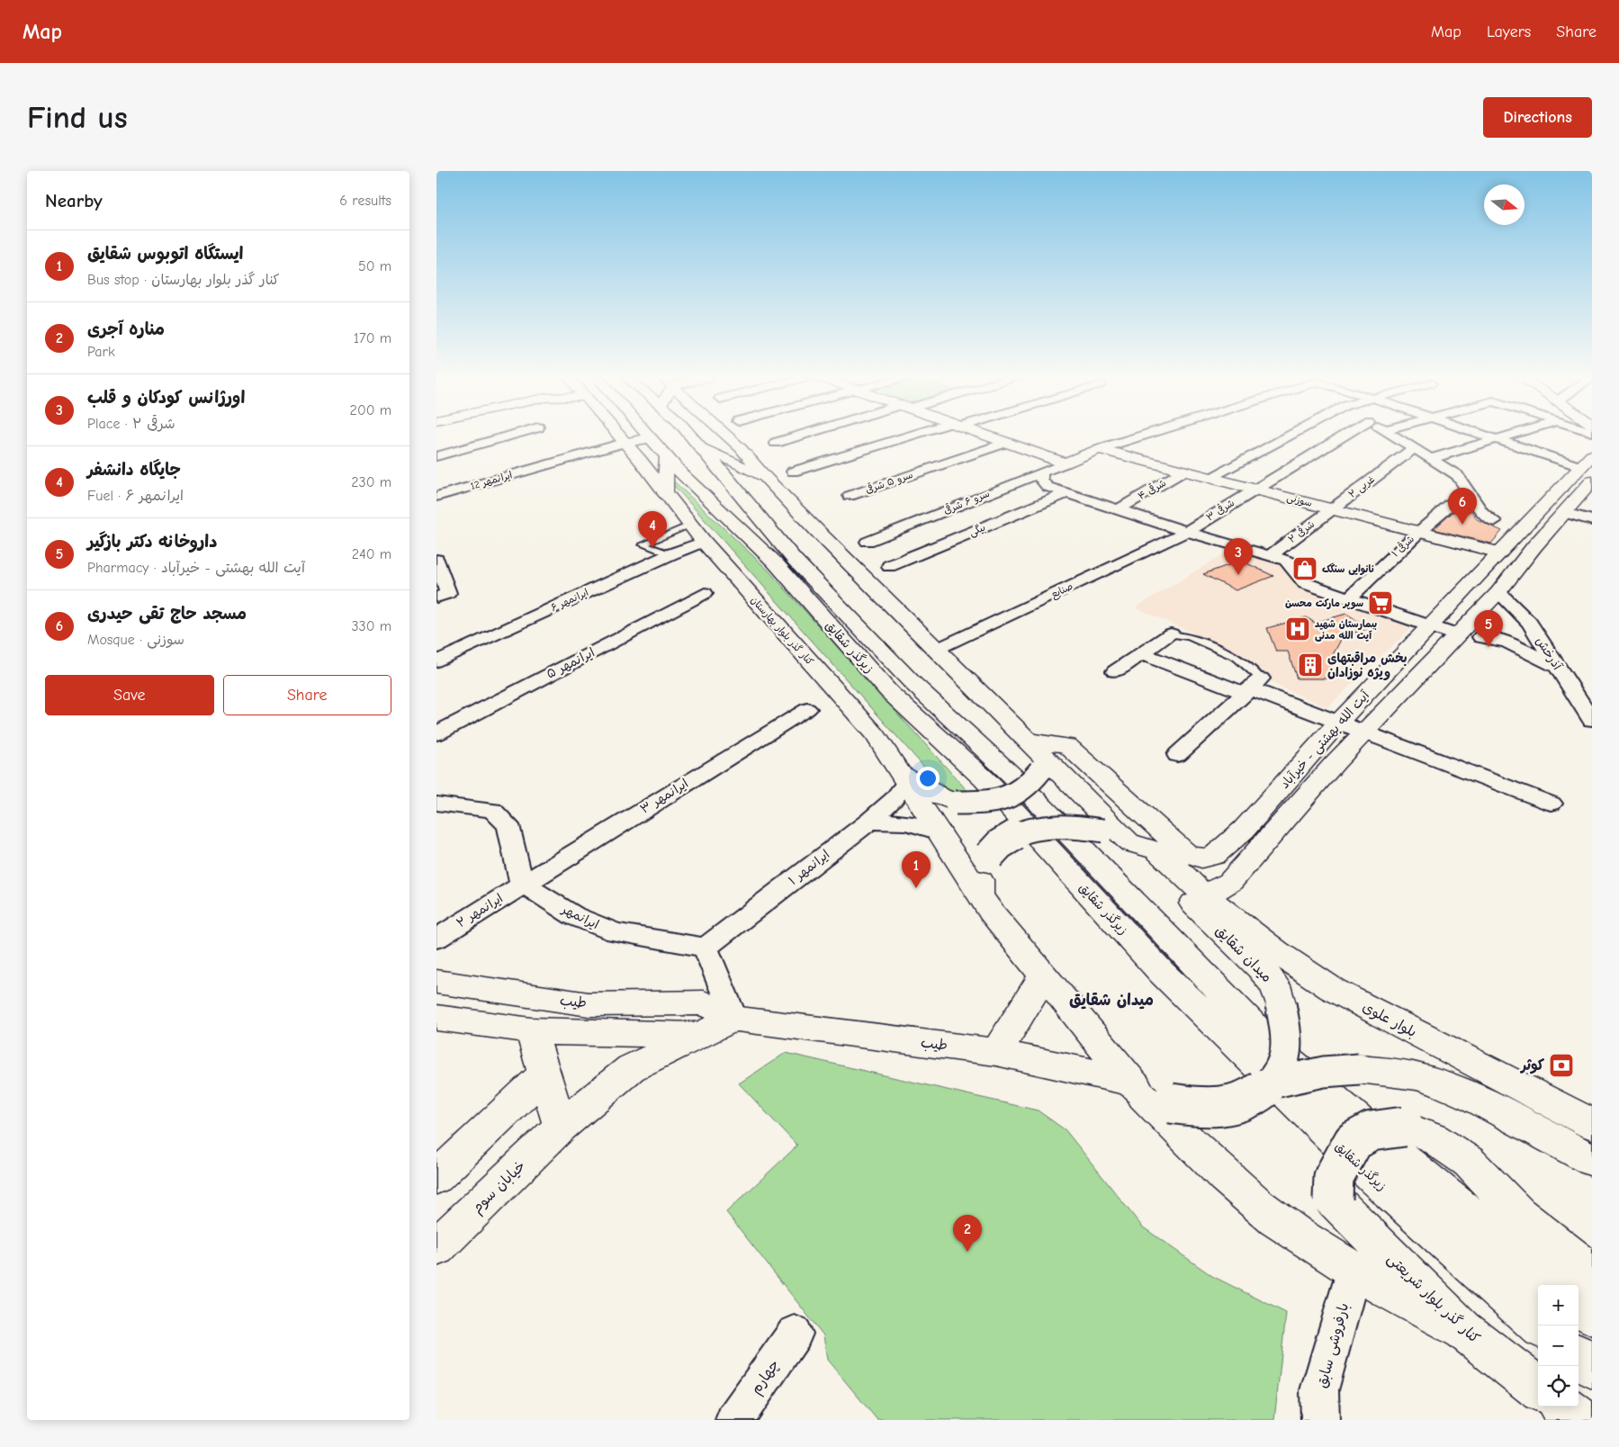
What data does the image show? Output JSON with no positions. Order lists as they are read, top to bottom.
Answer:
{
  "streets": {
    "main road": [
      "سوزنی",
      "کنار گذر بلوار بهارستان",
      "زیرگذر شقایق",
      "آیت الله بهشتی - خیرآباد",
      "میدان شقایق",
      "طیب",
      "بلوار علوی",
      "خیابان سوم",
      "کنار گذر بلوار شریعتی"
    ],
    "street": [
      "ایرانمهر 12",
      "سرو ۵ شرقی",
      "غربی ۲",
      "شرقی ۴",
      "سرو ۶ شرقی",
      "شرقی ۳",
      "بیگی",
      "شرقی ۲",
      "شرقی ۱",
      "صنایع",
      "ایرانمهر ۶",
      "آذرخش",
      "ایرانمهر ۵",
      "ایرانمهر ۳",
      "ایرانمهر ۱",
      "ایرانمهر ۲",
      "ایرانمهر",
      "بارفروشی سابق",
      "چهارم"
    ]
  },
  "crossings": [
    ["ایرانمهر 12", "کنار گذر بلوار بهارستان"],
    ["غربی ۲", "سوزنی"],
    ["غربی ۲", "شرقی ۲"],
    ["شرقی ۴", "سوزنی"],
    ["سوزنی", "شرقی ۳"],
    ["سوزنی", "شرقی ۲"],
    ["سوزنی", "شرقی ۱"],
    ["سوزنی", "آیت الله بهشتی - خیرآباد"],
    ["شرقی ۳", "صنایع"],
    ["ایرانمهر ۶", "کنار گذر بلوار بهارستان"],
    ["کنار گذر بلوار بهارستان", "زیرگذر شقایق"],
    ["کنار گذر بلوار بهارستان", "ایرانمهر ۱"],
    ["زیرگذر شقایق", "کنار گذر بلوار شریعتی"],
    ["آذرخش", "آیت الله بهشتی - خیرآباد"],
    ["آیت الله بهشتی - خیرآباد", "بلوار علوی"],
    ["ایرانمهر ۳", "ایرانمهر ۲"],
    ["ایرانمهر ۳", "ایرانمهر"],
    ["ایرانمهر ۱", "ایرانمهر"],
    ["ایرانمهر ۲", "ایرانمهر"],
    ["میدان شقایق", "طیب"],
    ["میدان شقایق", "بلوار علوی"]
  ],
  "districts": ["میدان شقایق"],
  "places": {
    "shop": ["نانوایی سنگک"],
    "supermarket": ["سوپر مارکت محسن"],
    "hospital": ["بیمارستان شهید آیت الله مدنی"],
    "building": ["بخش مراقبتهای ویژه نوزادان"],
    "bank": ["کوثر"]
  },
  "north": "right",
  "page": {
    "header": "Map",
    "nav": ["Map", "Layers", "Share"],
    "buttons": [
      "Directions",
      ["Save", "Share"]
    ],
    "title": "Find us",
    "heading": ["Nearby", "6 results"],
    "list": [
      {
        "mark": "1",
        "name": "ایستگاه اتوبوس شقایق",
        "note": "Bus stop · کنار گذر بلوار بهارستان",
        "value": "50 m"
      },
      {
        "mark": "2",
        "name": "مناره آجری",
        "note": "Park",
        "value": "170 m"
      },
      {
        "mark": "3",
        "name": "اورژانس کودکان و قلب",
        "note": "Place · شرقی ۲",
        "value": "200 m"
      },
      {
        "mark": "4",
        "name": "جایگاه دانشفر",
        "note": "Fuel · ایرانمهر ۶",
        "value": "230 m"
      },
      {
        "mark": "5",
        "name": "داروخانه دکتر بازگیر",
        "note": "Pharmacy · آیت الله بهشتی - خیرآباد",
        "value": "240 m"
      },
      {
        "mark": "6",
        "name": "مسجد حاج تقی حیدری",
        "note": "Mosque · سوزنی",
        "value": "330 m"
      }
    ],
    "pins": [
      "6",
      "4",
      "3",
      "5",
      "1",
      "2"
    ],
    "map_buttons": ["+", "−"]
  }
}
